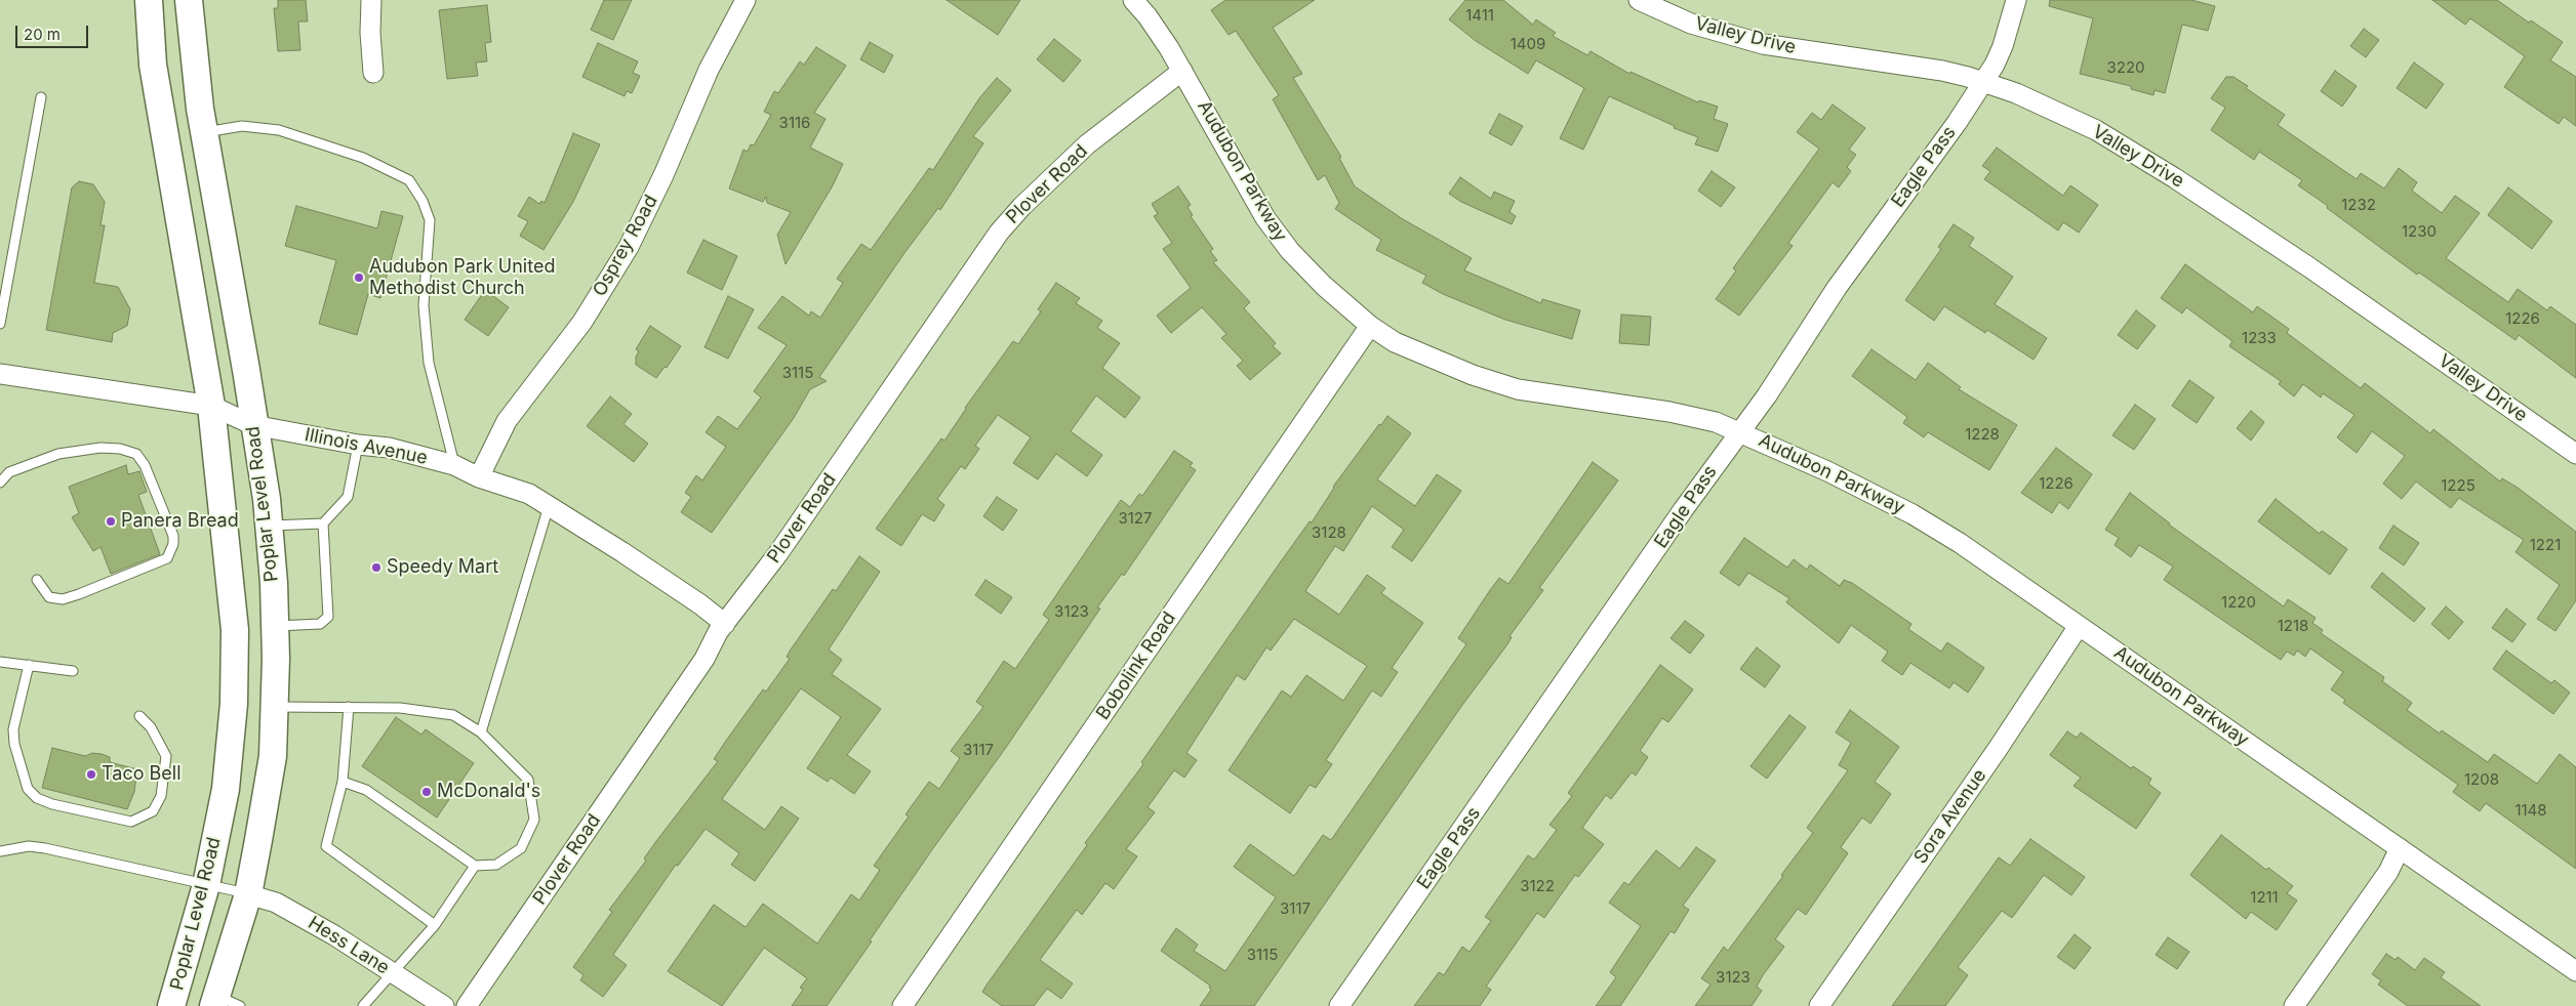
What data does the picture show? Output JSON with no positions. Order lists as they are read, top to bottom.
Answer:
{
  "streets": {
    "main road": ["Poplar Level Road"],
    "street": [
      "Valley Drive",
      "Eagle Pass",
      "Audubon Parkway",
      "Plover Road",
      "Osprey Road",
      "Illinois Avenue",
      "Bobolink Road",
      "Sora Avenue",
      "Hess Lane"
    ]
  },
  "crossings": [
    ["Valley Drive", "Eagle Pass"],
    ["Eagle Pass", "Audubon Parkway"],
    ["Audubon Parkway", "Plover Road"],
    ["Audubon Parkway", "Bobolink Road"],
    ["Audubon Parkway", "Sora Avenue"],
    ["Plover Road", "Illinois Avenue"],
    ["Osprey Road", "Illinois Avenue"],
    ["Illinois Avenue", "Poplar Level Road"],
    ["Poplar Level Road", "Hess Lane"]
  ],
  "places": [
    "Audubon Park United Methodist Church",
    "Panera Bread",
    "Speedy Mart",
    "Taco Bell",
    "McDonald's"
  ],
  "house_numbers": [
    "1411",
    "1409",
    "3220",
    "3116",
    "1232",
    "1230",
    "1226",
    "1233",
    "3115",
    "1228",
    "1226",
    "1225",
    "3127",
    "3128",
    "1221",
    "1220",
    "3123",
    "1218",
    "3117",
    "1208",
    "1148",
    "3122",
    "1211",
    "3117",
    "3115",
    "3123"
  ],
  "scale_bar": "20 m"
}
